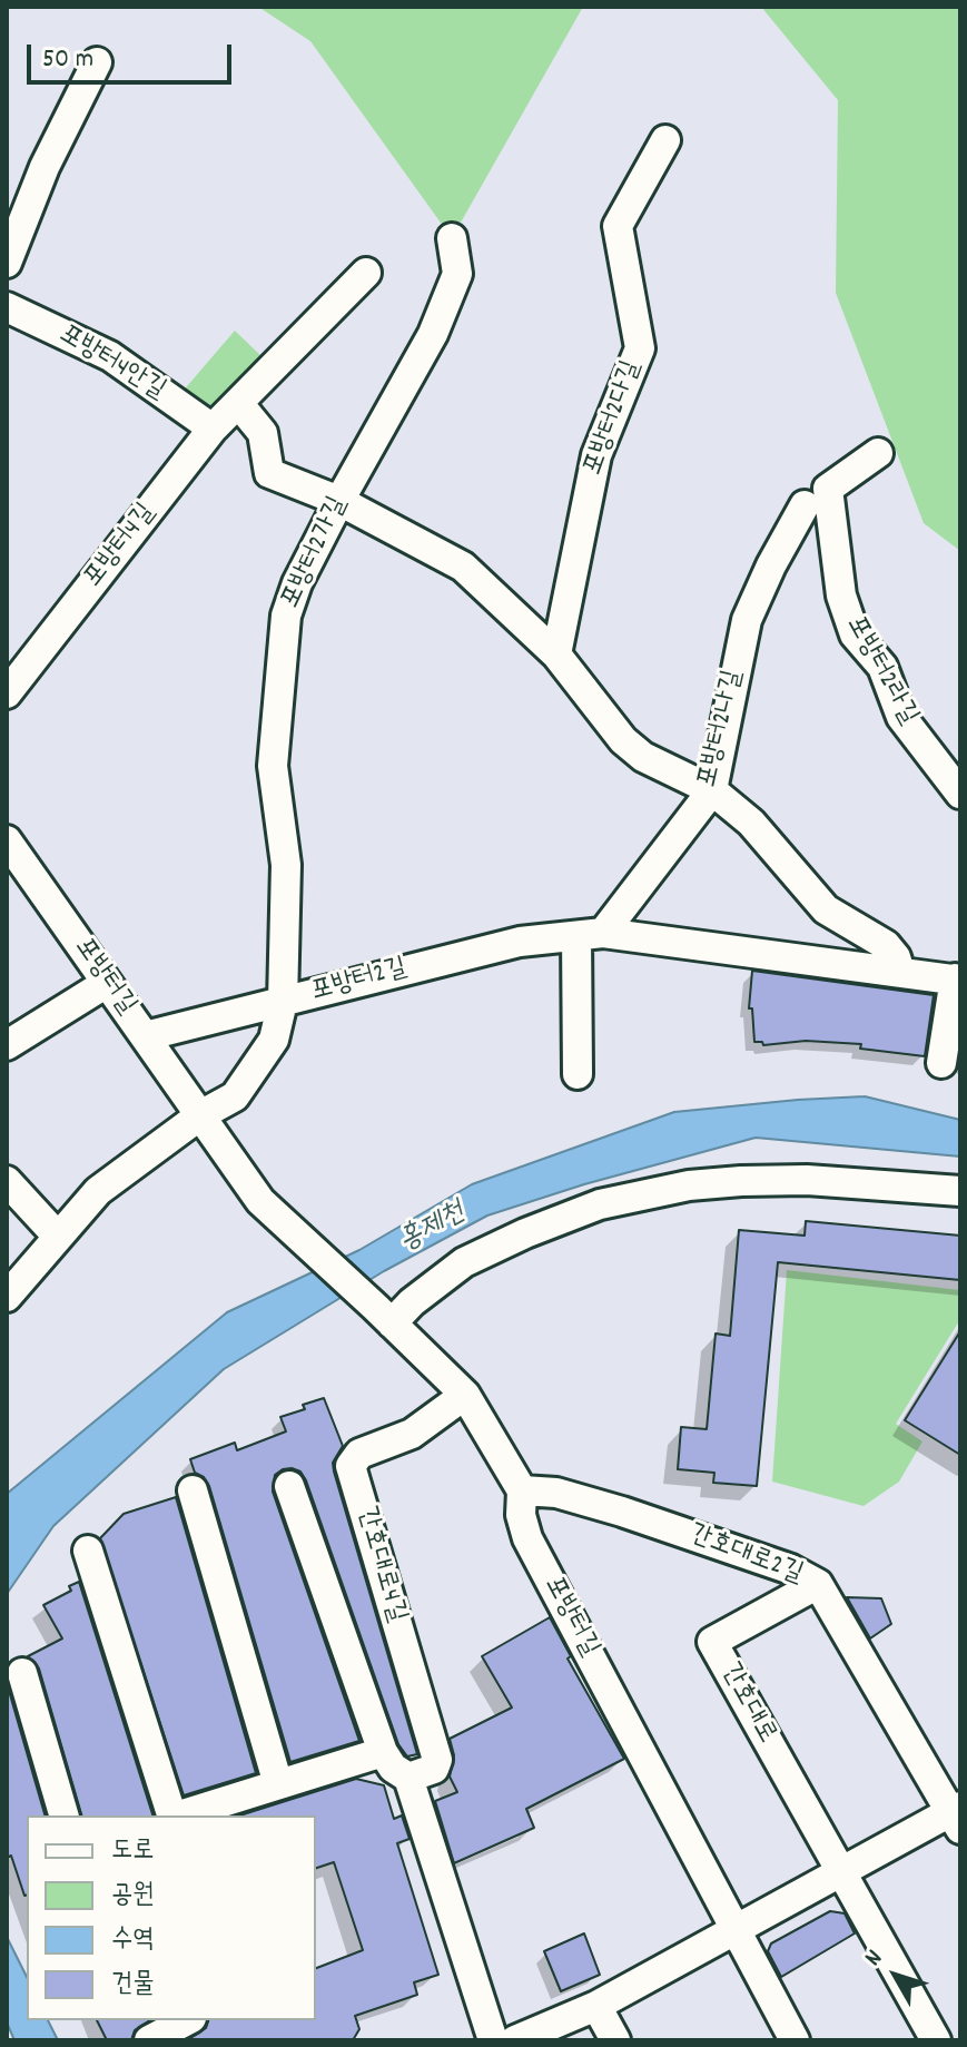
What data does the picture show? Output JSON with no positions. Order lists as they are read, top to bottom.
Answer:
{
  "streets": {
    "street": [
      "포방터4안길",
      "포방터2다길",
      "포방터4길",
      "포방터2가길",
      "포방터2라길",
      "포방터2나길",
      "포방터길",
      "포방터2길",
      "간호대로2길",
      "간호대로4길",
      "간호대로"
    ]
  },
  "crossings": [
    ["포방터4안길", "포방터4길"],
    ["포방터2가길", "포방터2길"],
    ["포방터2나길", "포방터2길"],
    ["포방터길", "포방터2길"],
    ["포방터길", "간호대로2길"],
    ["포방터길", "간호대로4길"],
    ["간호대로2길", "간호대로"]
  ],
  "water": ["홍제천"],
  "legend": [
    "도로",
    "공원",
    "수역",
    "건물"
  ],
  "scale_bar": "50 m",
  "north": "top left"
}
